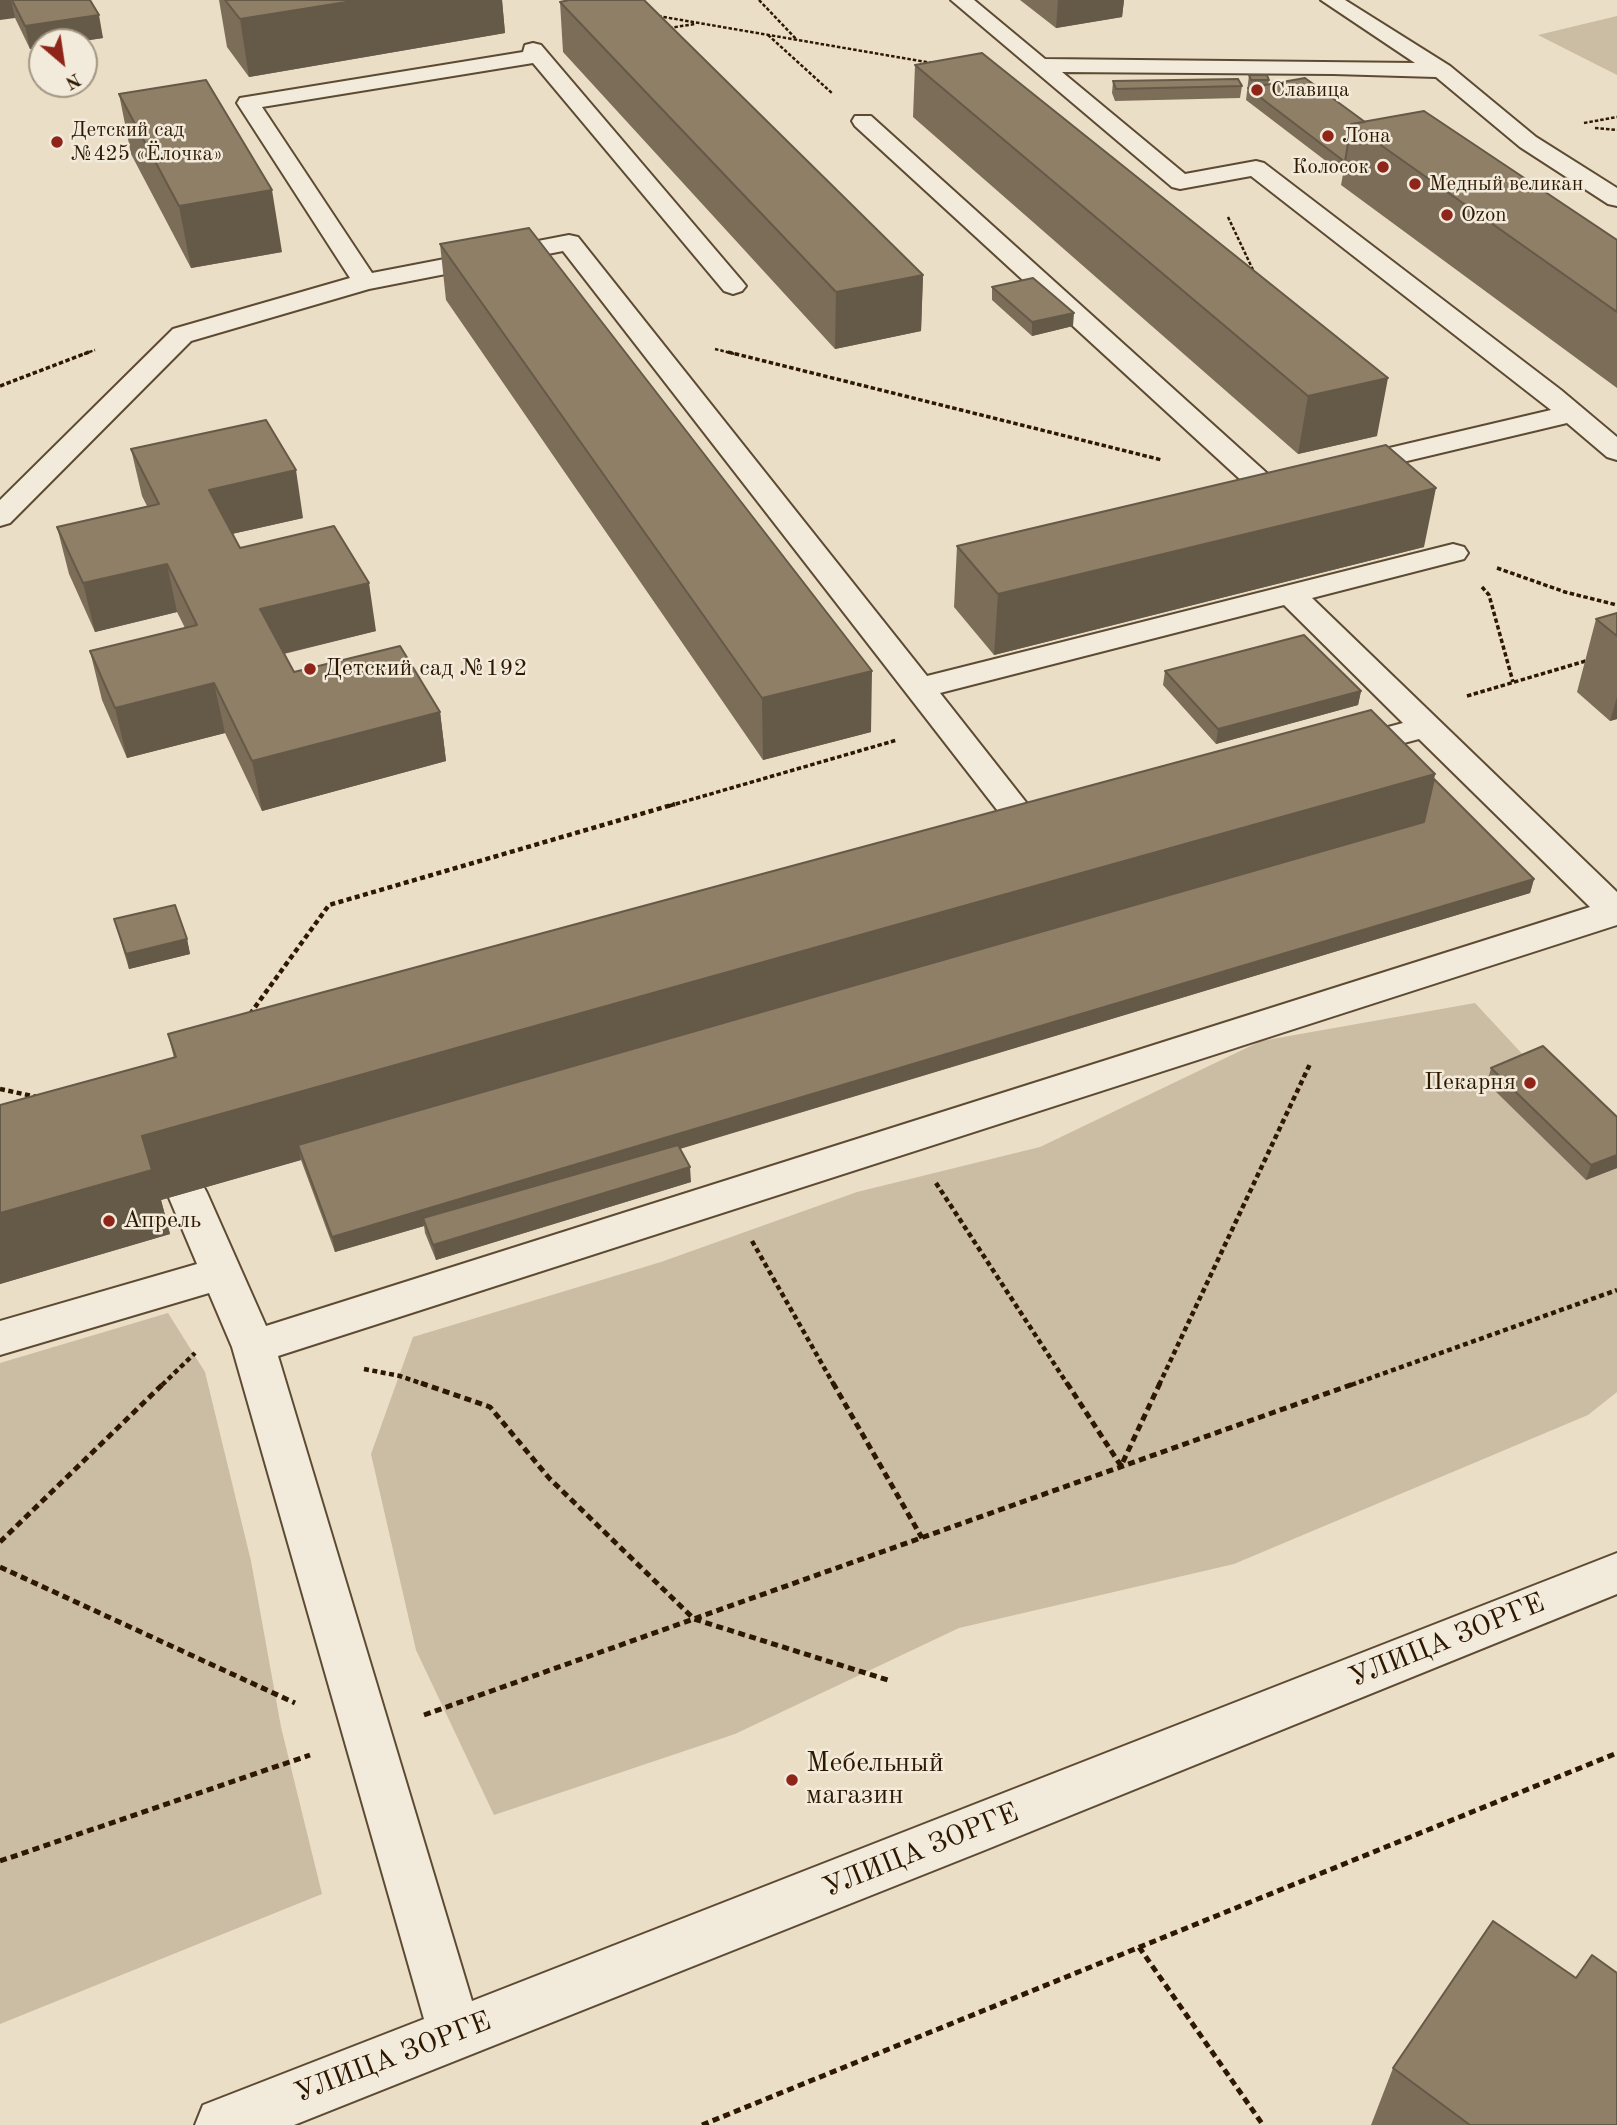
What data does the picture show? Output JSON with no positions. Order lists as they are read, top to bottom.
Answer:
{
  "streets": {
    "street": ["УЛИЦА ЗОРГЕ"]
  },
  "places": [
    "Славица",
    "Лона",
    "Детский сад №425 «Ёлочка»",
    "Колосок",
    "Медный великан",
    "Ozon",
    "Детский сад №192",
    "Пекарня",
    "Апрель",
    "Мебельный магазин"
  ],
  "north": "bottom right"
}
